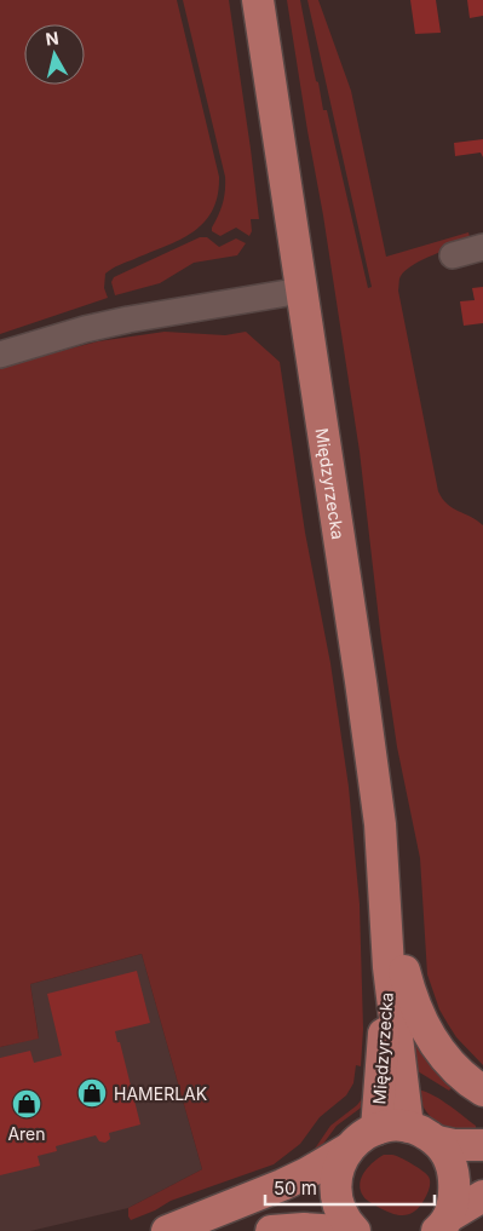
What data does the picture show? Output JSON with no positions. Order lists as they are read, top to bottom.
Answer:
{
  "streets": {
    "main road": ["Międzyrzecka"]
  },
  "places": {
    "shop": ["HAMERLAK", "Aren"]
  },
  "scale_bar": "50 m",
  "north": "top"
}
